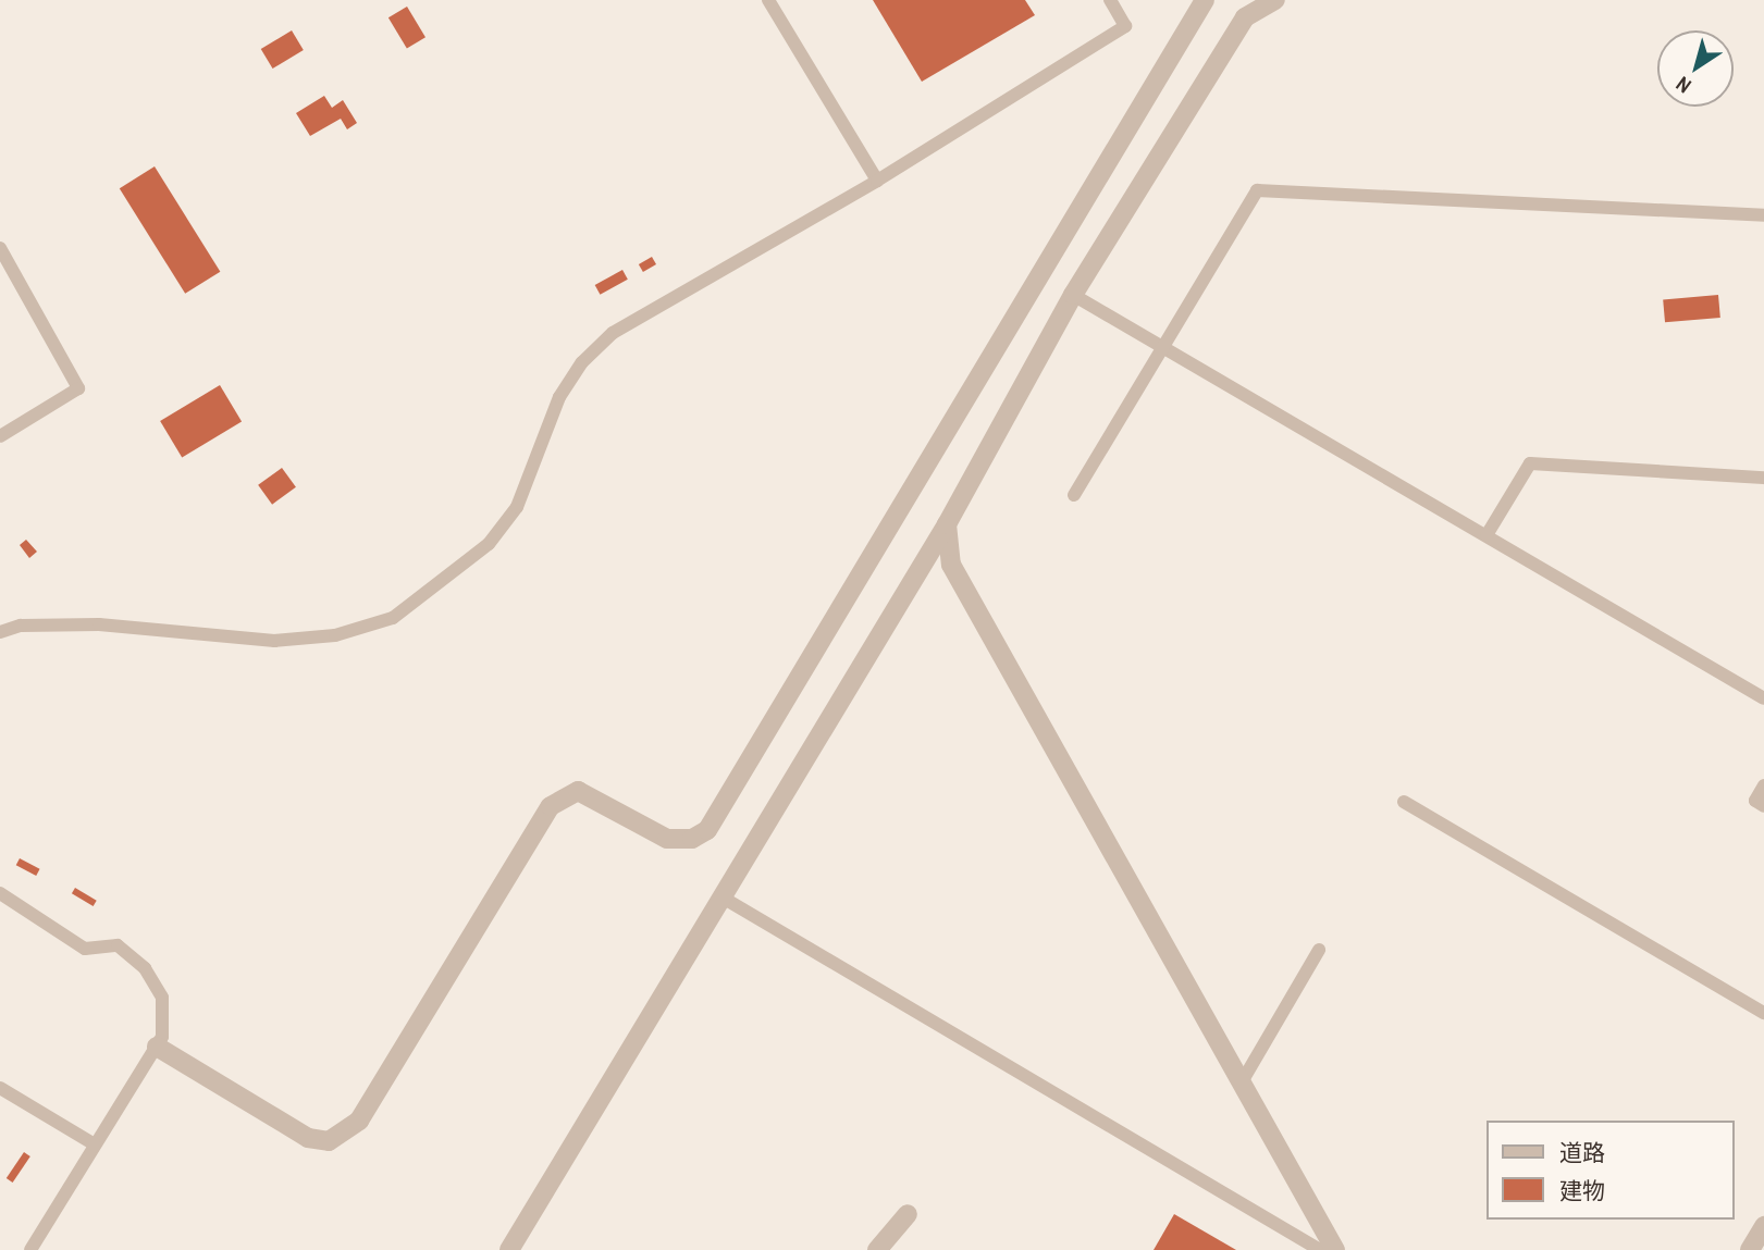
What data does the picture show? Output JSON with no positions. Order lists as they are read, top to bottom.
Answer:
{
  "legend": ["道路", "建物"],
  "north": "bottom left"
}
